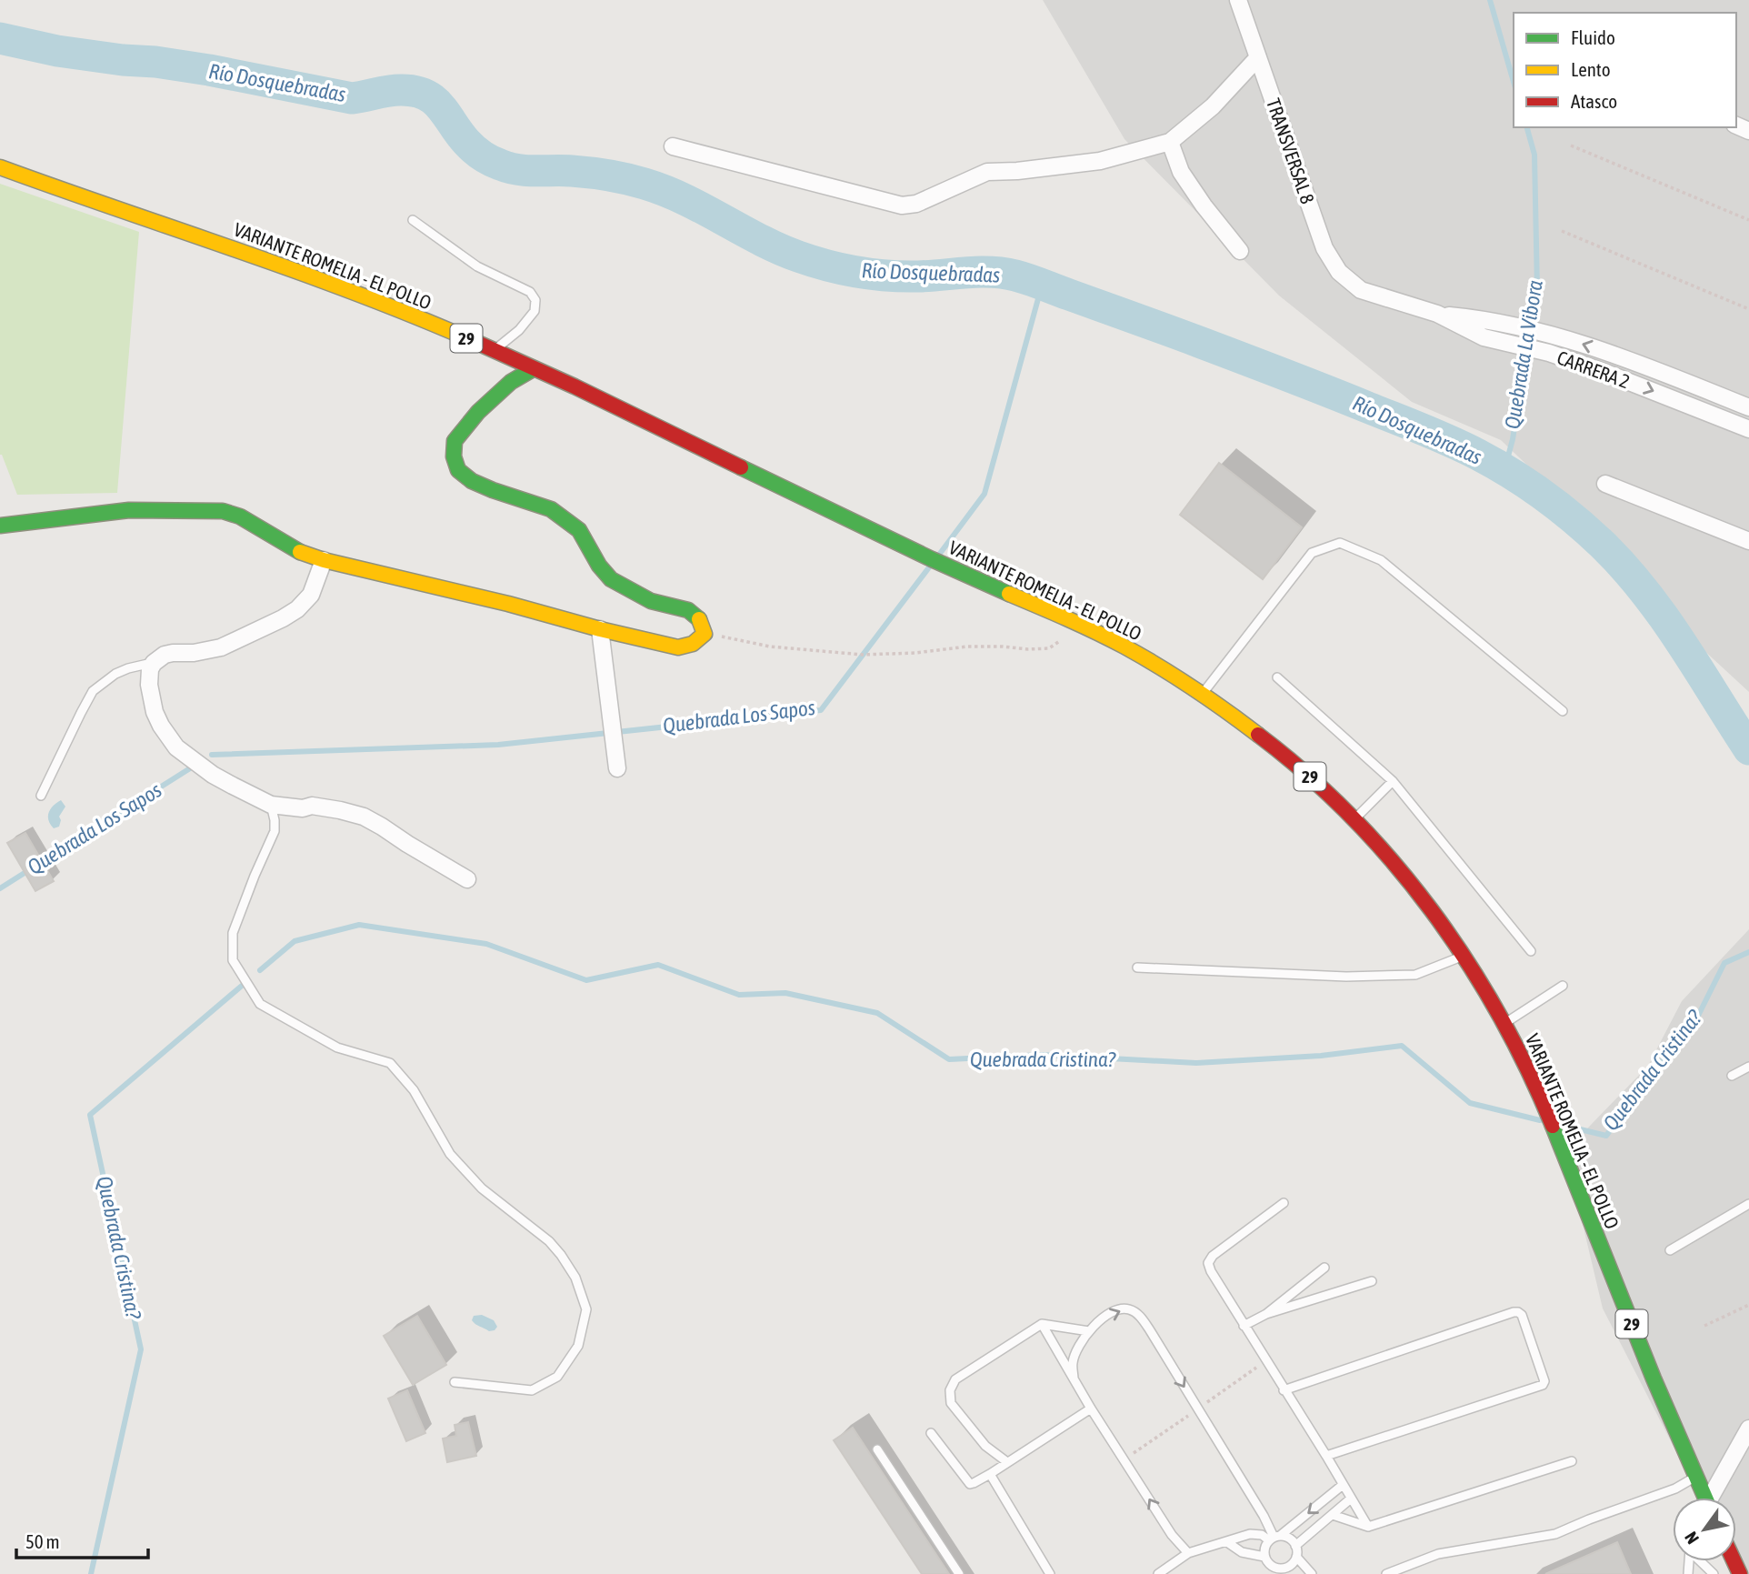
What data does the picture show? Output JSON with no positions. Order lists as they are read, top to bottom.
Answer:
{
  "streets": {
    "main road": ["VARIANTE ROMELIA - EL POLLO", "29"],
    "street": ["TRANSVERSAL 8", "CARRERA 2"]
  },
  "crossings": [
    ["TRANSVERSAL 8", "CARRERA 2"]
  ],
  "water": [
    "Río Dosquebradas",
    "Quebrada La Vibora",
    "Quebrada Los Sapos",
    "Quebrada Cristina?"
  ],
  "legend": ["Fluido", "Lento", "Atasco"],
  "scale_bar": "50 m",
  "north": "bottom left"
}
